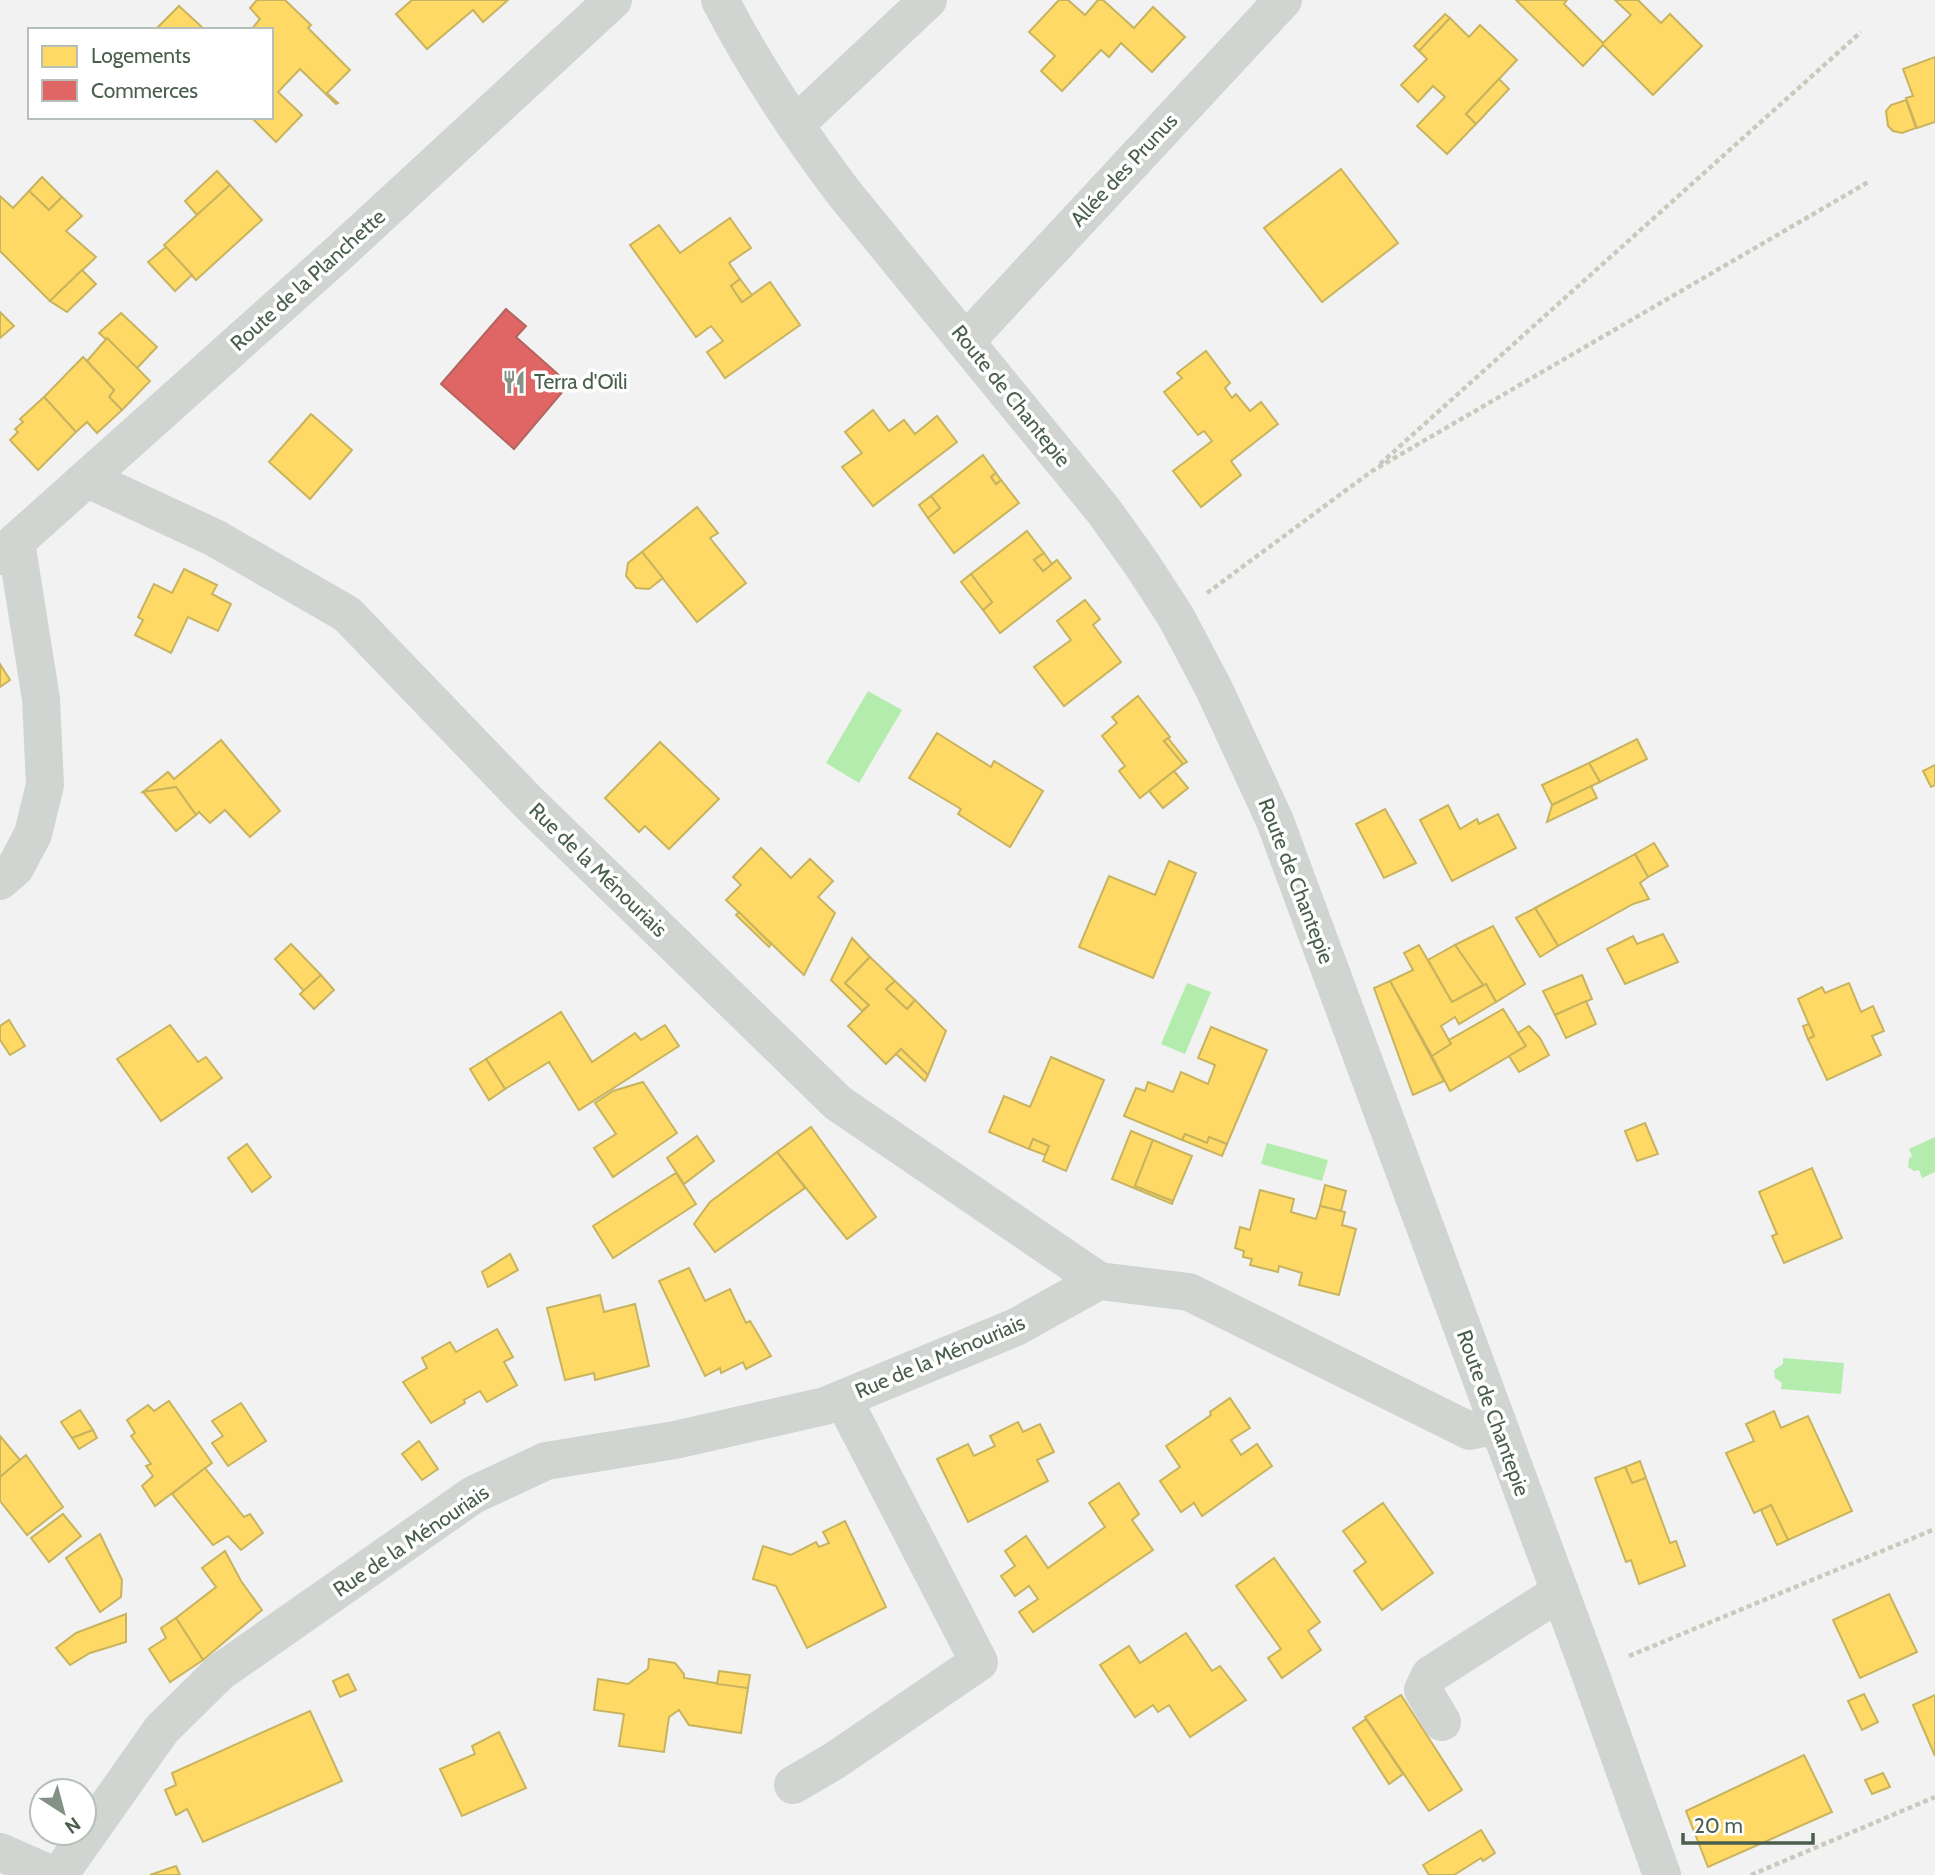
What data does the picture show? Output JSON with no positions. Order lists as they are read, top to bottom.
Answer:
{
  "streets": {
    "street": [
      "Allée des Prunus",
      "Route de la Planchette",
      "Route de Chantepie",
      "Rue de la Ménouriais"
    ]
  },
  "crossings": [
    ["Allée des Prunus", "Route de Chantepie"],
    ["Route de la Planchette", "Rue de la Ménouriais"],
    ["Route de Chantepie", "Rue de la Ménouriais"]
  ],
  "places": {
    "restaurant": ["Terra d'Oïli"]
  },
  "legend": ["Logements", "Commerces"],
  "scale_bar": "20 m",
  "north": "bottom right"
}
